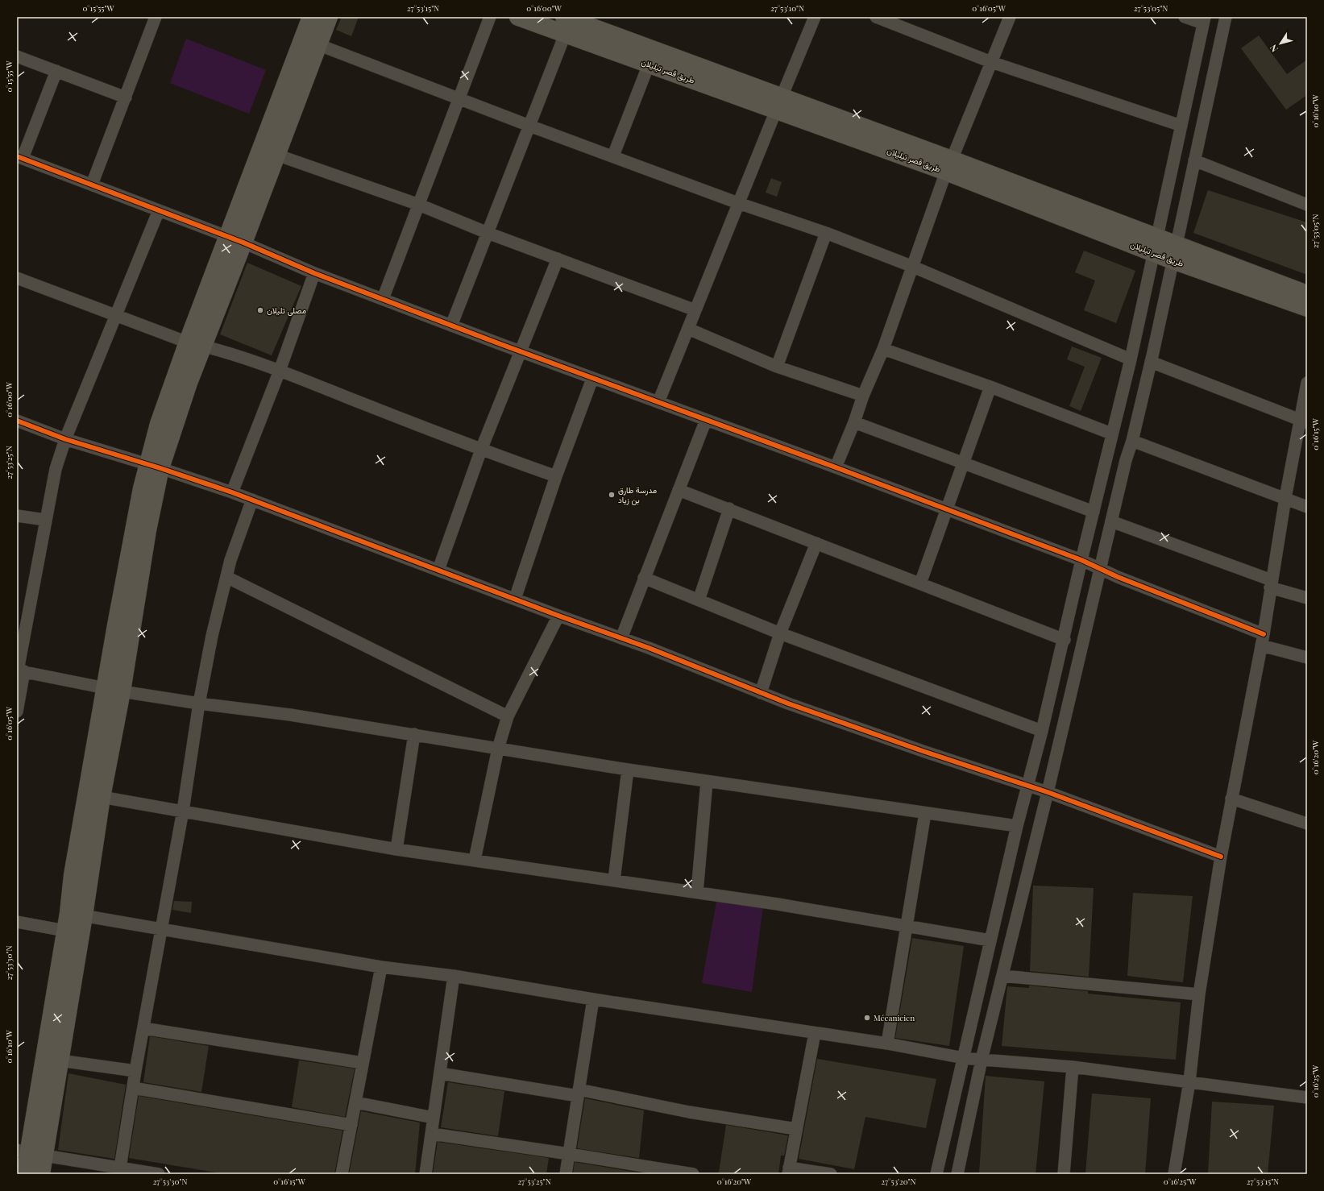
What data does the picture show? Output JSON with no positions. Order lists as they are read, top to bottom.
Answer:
{
  "streets": {
    "main road": ["طريق قصر تيليلان"]
  },
  "places": ["مصلى تليلان", "مدرسة طارق بن زياد", "Mécanicien"],
  "north": "bottom left",
  "coordinates": [
    "0°15'55\"W",
    "27°53'15\"N",
    "0°16'00\"W",
    "27°53'10\"N",
    "0°16'05\"W",
    "27°53'05\"N",
    "0°16'10\"W",
    "0°16'15\"W",
    "27°53'25\"N",
    "0°16'20\"W",
    "27°53'30\"N",
    "0°16'25\"W",
    "27°53'20\"N"
  ]
}
